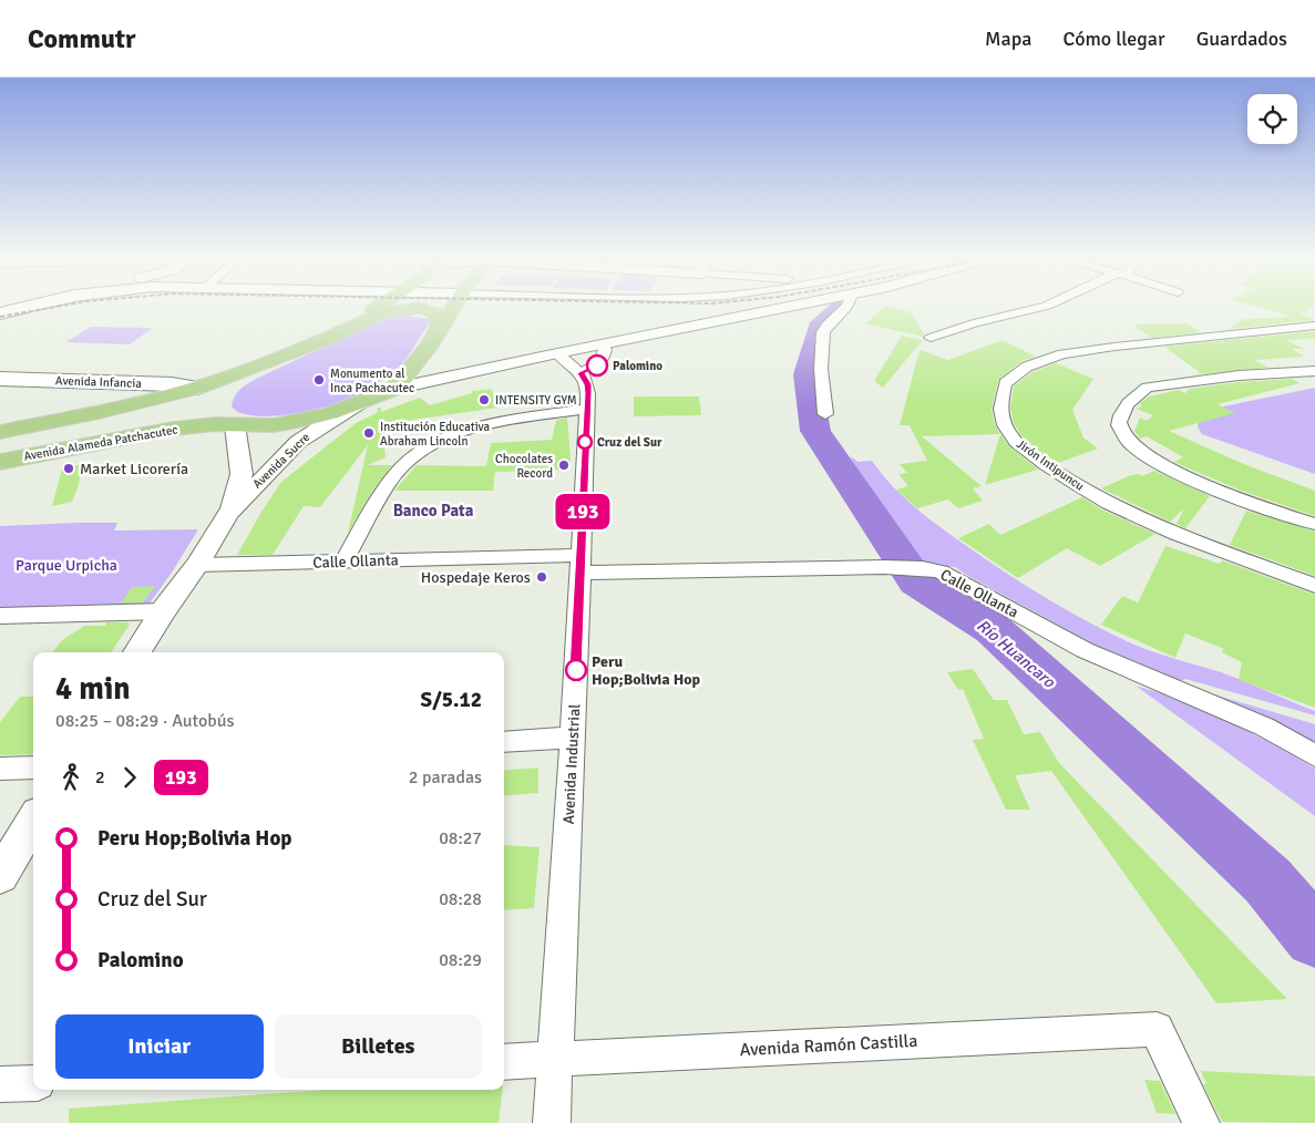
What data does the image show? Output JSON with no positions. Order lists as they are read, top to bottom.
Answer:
{
  "streets": {
    "highway": ["Avenida Alameda Patchacutec"],
    "main road": ["Avenida Infancia"],
    "street": [
      "Avenida Sucre",
      "Jirón Intipuncu",
      "Calle Ollanta",
      "Avenida Industrial",
      "Avenida Ramón Castilla"
    ]
  },
  "crossings": [
    ["Avenida Infancia", "Avenida Alameda Patchacutec"],
    ["Avenida Alameda Patchacutec", "Avenida Sucre"],
    ["Avenida Sucre", "Calle Ollanta"],
    ["Calle Ollanta", "Avenida Industrial"],
    ["Avenida Industrial", "Avenida Ramón Castilla"]
  ],
  "districts": ["Banco Pata"],
  "water": ["Río Huancaro"],
  "parks": ["Parque Urpicha"],
  "places": [
    "Palomino",
    "Monumento al Inca Pachacutec",
    "INTENSITY GYM",
    "Institución Educativa Abraham Lincoln",
    "Cruz del Sur",
    "Chocolates Record",
    "Market Licorería",
    "Hospedaje Keros",
    "Peru Hop;Bolivia Hop"
  ],
  "lines": ["bus line 193"],
  "page": {
    "header": "Commutr",
    "nav": ["Mapa", "Cómo llegar", "Guardados"],
    "on_map": "193",
    "heading": ["4 min", "08:25 – 08:29 · Autobús", "S/5.12"],
    "legs": ["2", "193", "2 paradas"],
    "list": [
      {
        "name": "Peru Hop;Bolivia Hop",
        "value": "08:27"
      },
      {
        "name": "Cruz del Sur",
        "value": "08:28"
      },
      {
        "name": "Palomino",
        "value": "08:29"
      }
    ],
    "buttons": ["Iniciar", "Billetes"]
  }
}
